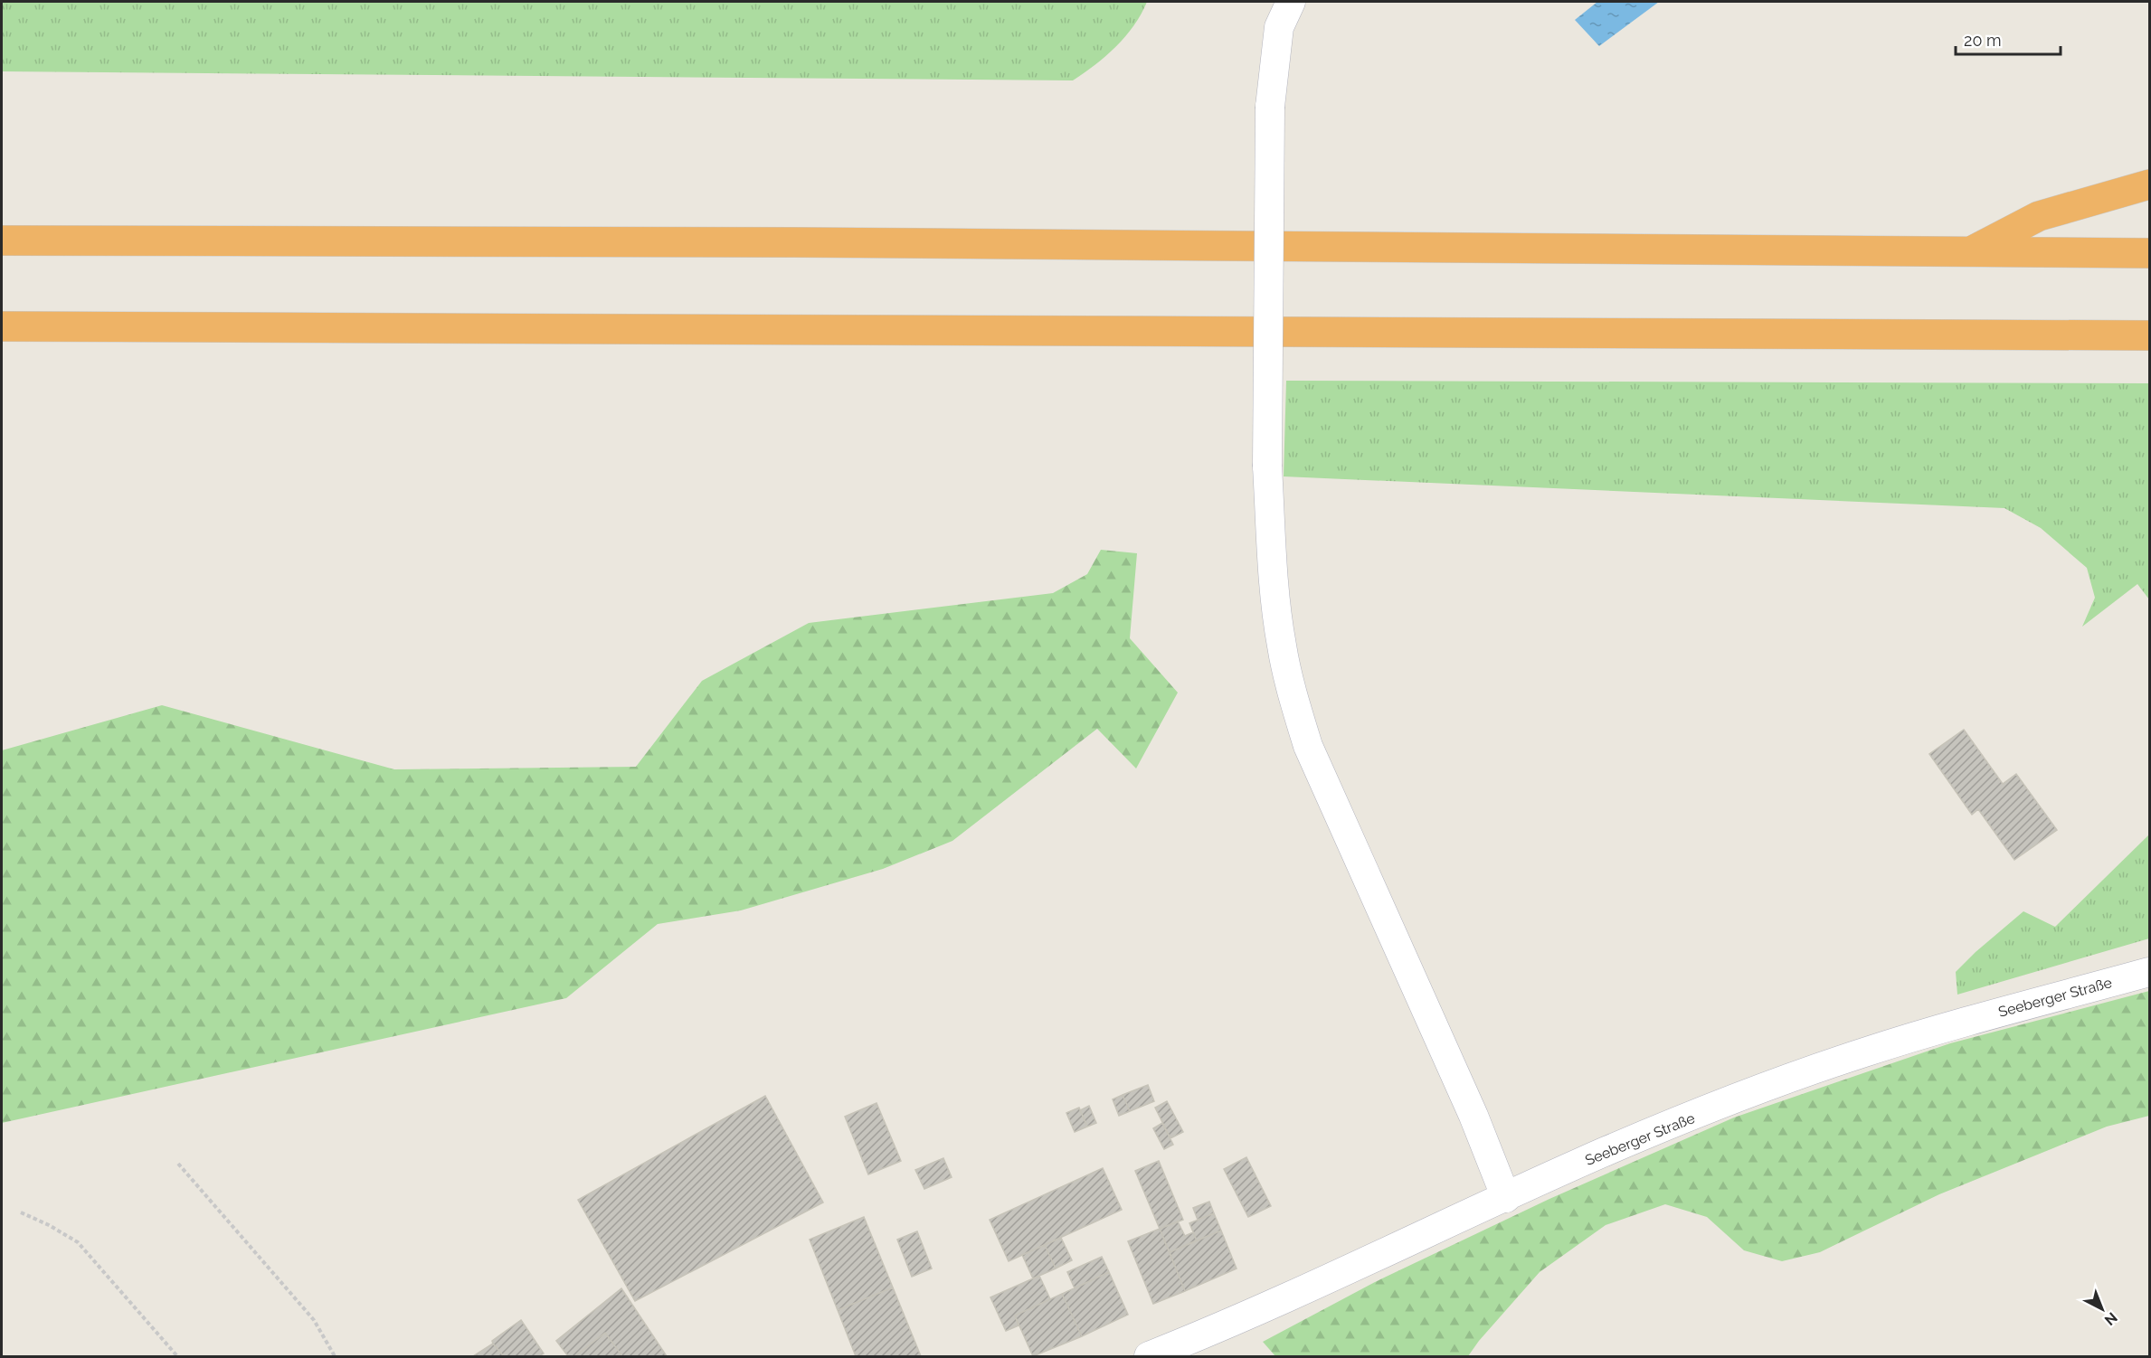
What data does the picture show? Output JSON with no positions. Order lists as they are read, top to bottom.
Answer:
{
  "streets": {
    "street": ["Seeberger Straße"]
  },
  "scale_bar": "20 m",
  "north": "bottom right"
}
